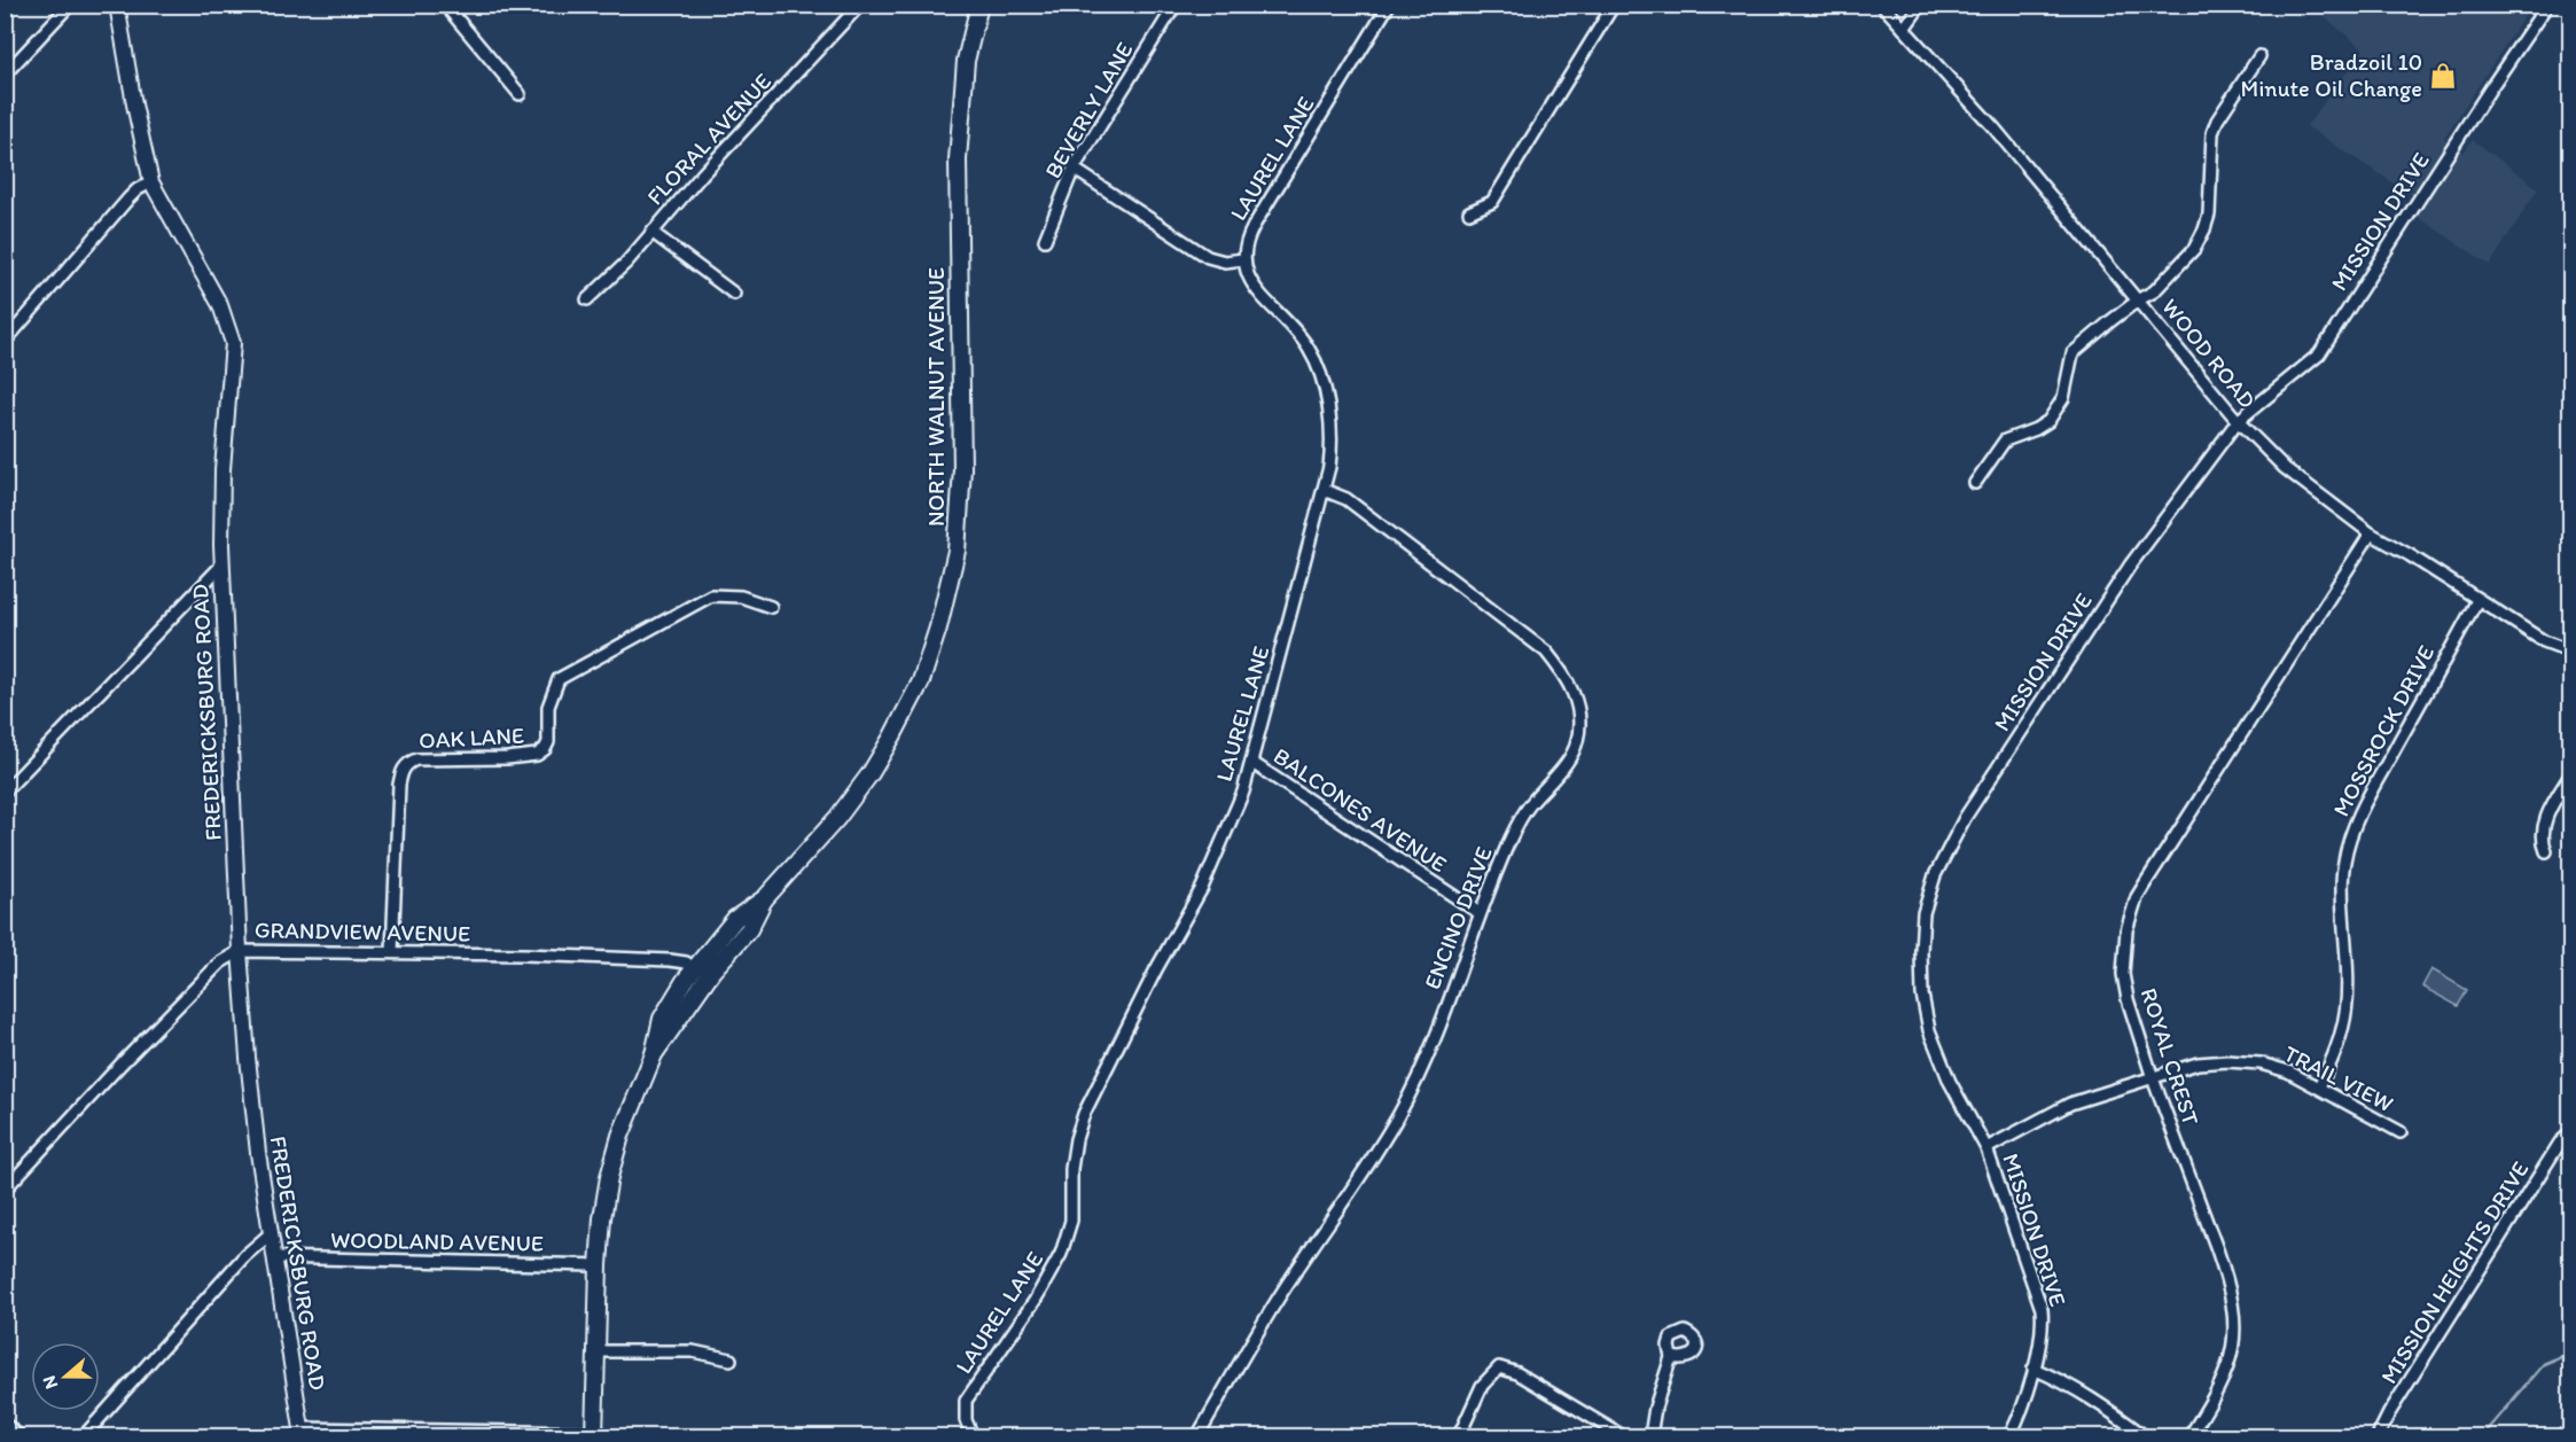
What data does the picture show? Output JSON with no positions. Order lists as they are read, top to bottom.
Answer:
{
  "streets": {
    "main road": ["NORTH WALNUT AVENUE"],
    "street": [
      "BEVERLY LANE",
      "FLORAL AVENUE",
      "LAUREL LANE",
      "MISSION DRIVE",
      "WOOD ROAD",
      "FREDERICKSBURG ROAD",
      "MOSSROCK DRIVE",
      "OAK LANE",
      "BALCONES AVENUE",
      "ENCINO DRIVE",
      "GRANDVIEW AVENUE",
      "ROYAL CREST",
      "TRAIL VIEW",
      "WOODLAND AVENUE",
      "MISSION HEIGHTS DRIVE"
    ]
  },
  "crossings": [
    ["LAUREL LANE", "BALCONES AVENUE"],
    ["LAUREL LANE", "ENCINO DRIVE"],
    ["MISSION DRIVE", "WOOD ROAD"],
    ["MISSION DRIVE", "TRAIL VIEW"],
    ["WOOD ROAD", "MOSSROCK DRIVE"],
    ["WOOD ROAD", "ROYAL CREST"],
    ["NORTH WALNUT AVENUE", "GRANDVIEW AVENUE"],
    ["NORTH WALNUT AVENUE", "WOODLAND AVENUE"],
    ["FREDERICKSBURG ROAD", "GRANDVIEW AVENUE"],
    ["FREDERICKSBURG ROAD", "WOODLAND AVENUE"],
    ["MOSSROCK DRIVE", "TRAIL VIEW"],
    ["OAK LANE", "GRANDVIEW AVENUE"],
    ["BALCONES AVENUE", "ENCINO DRIVE"],
    ["ROYAL CREST", "TRAIL VIEW"]
  ],
  "places": {
    "shop": ["Bradzoil 10 Minute Oil Change"]
  },
  "north": "left"
}
